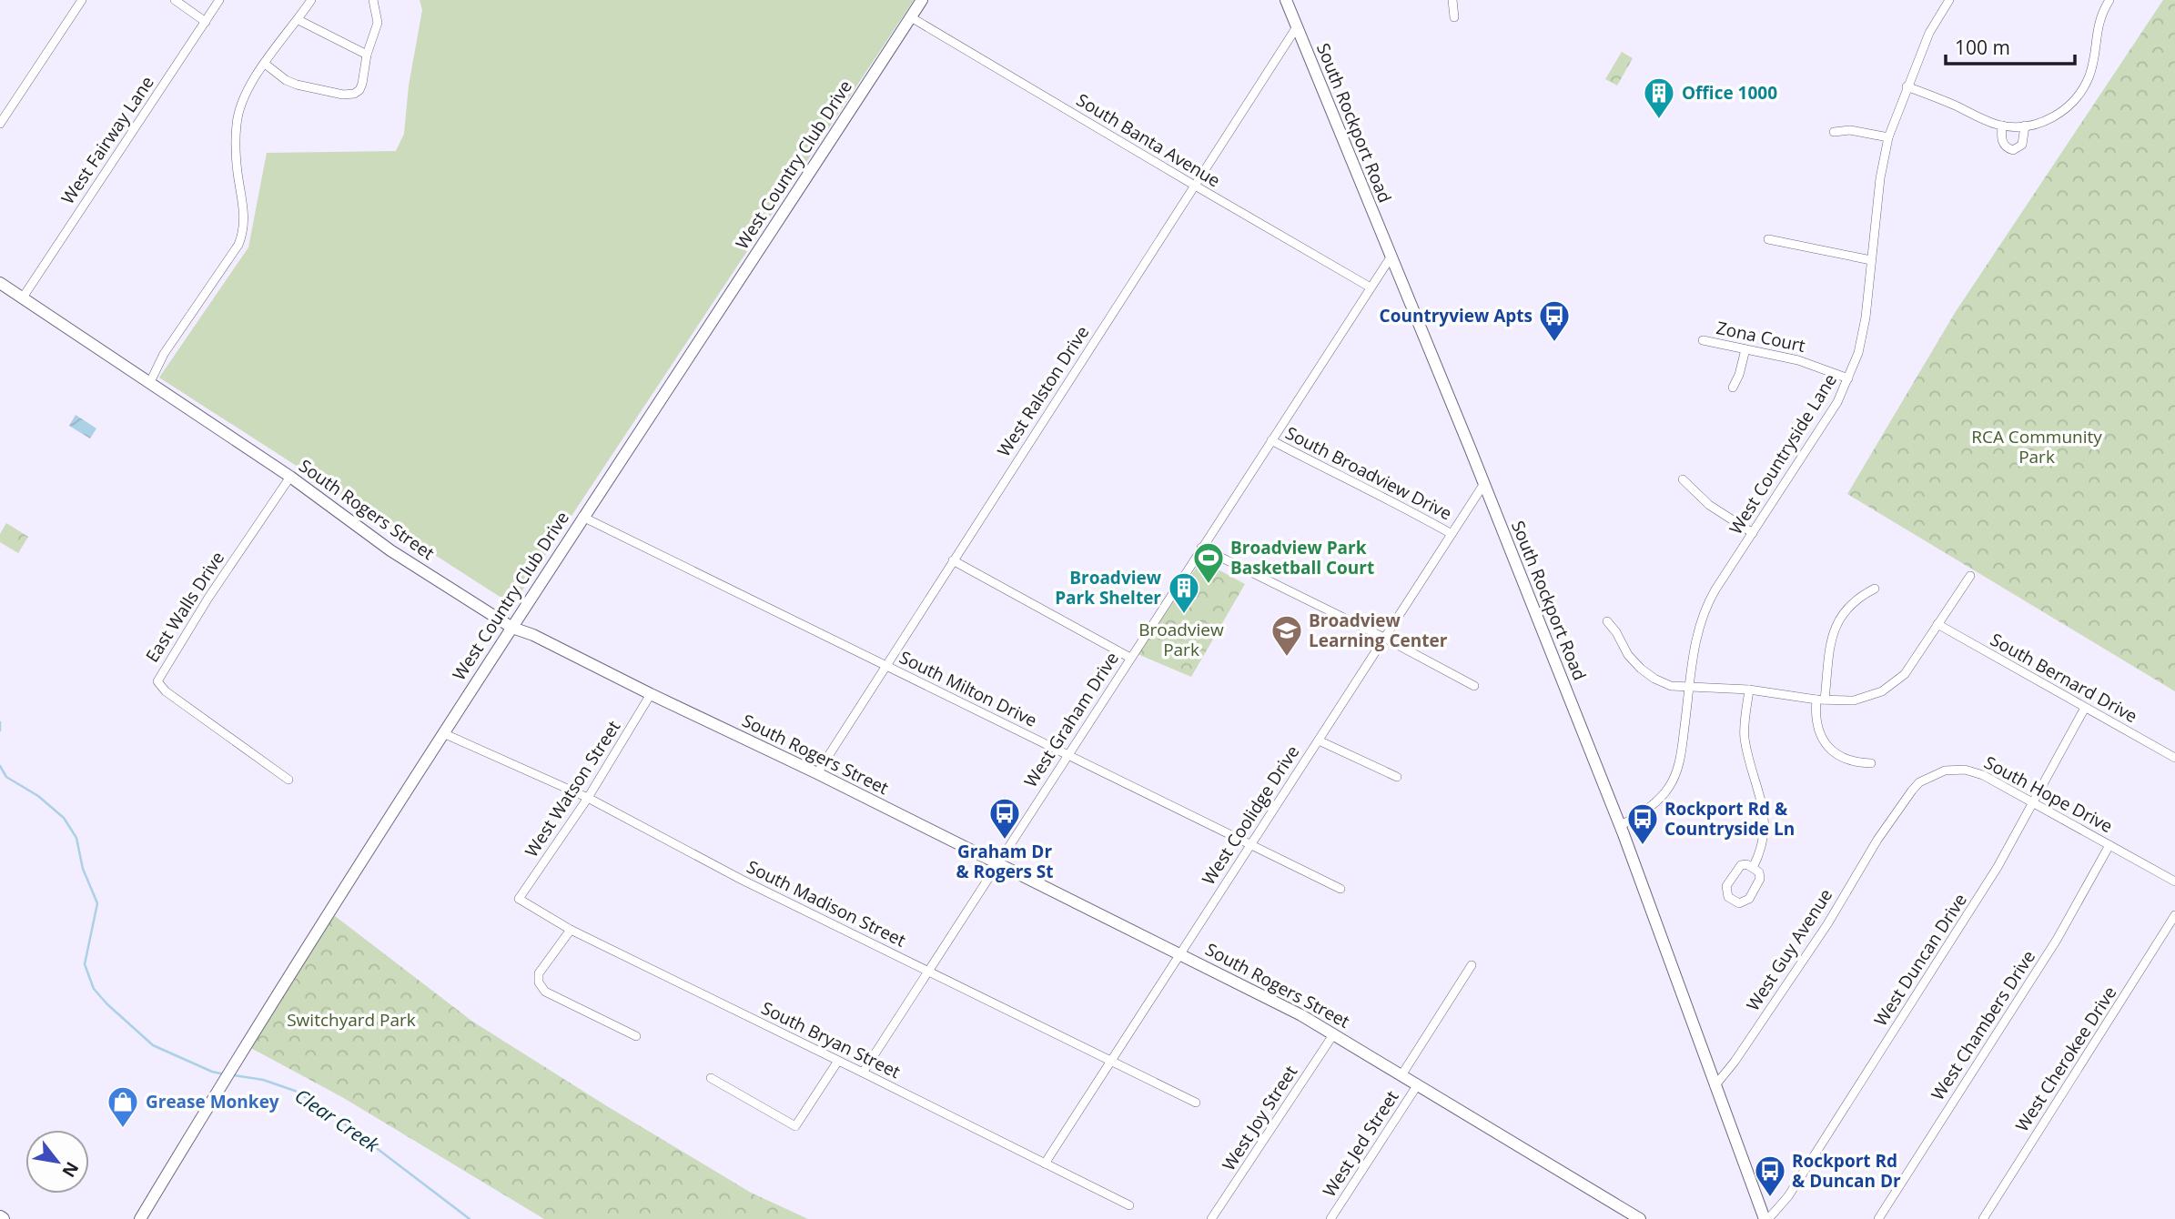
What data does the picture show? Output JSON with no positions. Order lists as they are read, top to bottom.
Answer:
{
  "streets": {
    "street": [
      "South Rockport Road",
      "West Fairway Lane",
      "South Banta Avenue",
      "West Country Club Drive",
      "Zona Court",
      "West Ralston Drive",
      "West Countryside Lane",
      "South Broadview Drive",
      "South Rogers Street",
      "East Walls Drive",
      "South Bernard Drive",
      "South Milton Drive",
      "West Graham Drive",
      "West Watson Street",
      "South Hope Drive",
      "West Coolidge Drive",
      "South Madison Street",
      "West Guy Avenue",
      "West Duncan Drive",
      "West Chambers Drive",
      "South Bryan Street",
      "West Cherokee Drive",
      "West Joy Street",
      "West Jed Street"
    ]
  },
  "crossings": [
    ["South Rockport Road", "West Ralston Drive"],
    ["South Rockport Road", "West Countryside Lane"],
    ["South Rockport Road", "West Graham Drive"],
    ["South Rockport Road", "West Coolidge Drive"],
    ["South Rockport Road", "West Guy Avenue"],
    ["South Rockport Road", "West Duncan Drive"],
    ["West Fairway Lane", "South Rogers Street"],
    ["South Banta Avenue", "West Country Club Drive"],
    ["South Banta Avenue", "West Ralston Drive"],
    ["South Banta Avenue", "West Graham Drive"],
    ["West Country Club Drive", "South Rogers Street"],
    ["West Country Club Drive", "South Milton Drive"],
    ["West Country Club Drive", "South Madison Street"],
    ["Zona Court", "West Countryside Lane"],
    ["West Ralston Drive", "South Rogers Street"],
    ["West Ralston Drive", "South Milton Drive"],
    ["South Broadview Drive", "West Graham Drive"],
    ["South Broadview Drive", "West Coolidge Drive"],
    ["South Rogers Street", "East Walls Drive"],
    ["South Rogers Street", "West Graham Drive"],
    ["South Rogers Street", "West Watson Street"],
    ["South Rogers Street", "West Coolidge Drive"],
    ["South Rogers Street", "West Joy Street"],
    ["South Rogers Street", "West Jed Street"],
    ["South Bernard Drive", "West Duncan Drive"],
    ["South Milton Drive", "West Graham Drive"],
    ["South Milton Drive", "West Coolidge Drive"],
    ["West Graham Drive", "South Madison Street"],
    ["West Graham Drive", "South Bryan Street"],
    ["West Watson Street", "South Madison Street"],
    ["West Watson Street", "South Bryan Street"],
    ["South Hope Drive", "West Guy Avenue"],
    ["South Hope Drive", "West Duncan Drive"],
    ["South Hope Drive", "West Chambers Drive"],
    ["West Coolidge Drive", "South Madison Street"],
    ["West Coolidge Drive", "South Bryan Street"]
  ],
  "water": ["Clear Creek"],
  "parks": ["RCA Community Park", "Broadview Park", "Switchyard Park"],
  "places": {
    "building": ["Office 1000", "Broadview Park Shelter"],
    "bus stop": [
      "Countryview Apts",
      "Graham Dr & Rogers St",
      "Rockport Rd & Countryside Ln",
      "Rockport Rd & Duncan Dr"
    ],
    "sports": ["Broadview Park Basketball Court"],
    "school or university": ["Broadview Learning Center"],
    "shop": ["Grease Monkey"]
  },
  "scale_bar": "100 m",
  "north": "bottom right"
}
